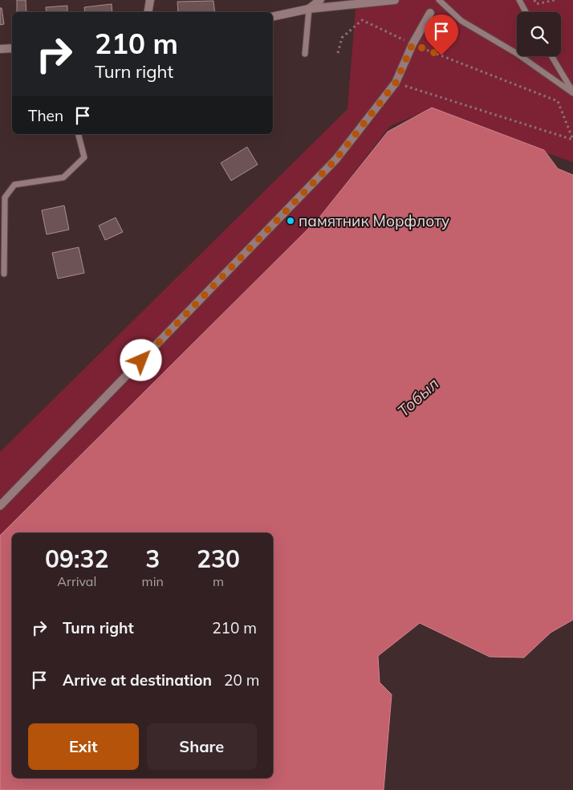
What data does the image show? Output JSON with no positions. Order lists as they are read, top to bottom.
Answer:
{
  "water": ["Тобыл"],
  "places": ["памятник Морфлоту"],
  "page": {
    "turn": ["210 m", "Turn right"],
    "then": "Then",
    "eta": [
      "09:32",
      "Arrival",
      "3",
      "min",
      "230",
      "m"
    ],
    "list": [
      {
        "name": "Turn right",
        "value": "210 m"
      },
      {
        "name": "Arrive at destination",
        "value": "20 m"
      }
    ],
    "buttons": ["Exit", "Share"]
  }
}
